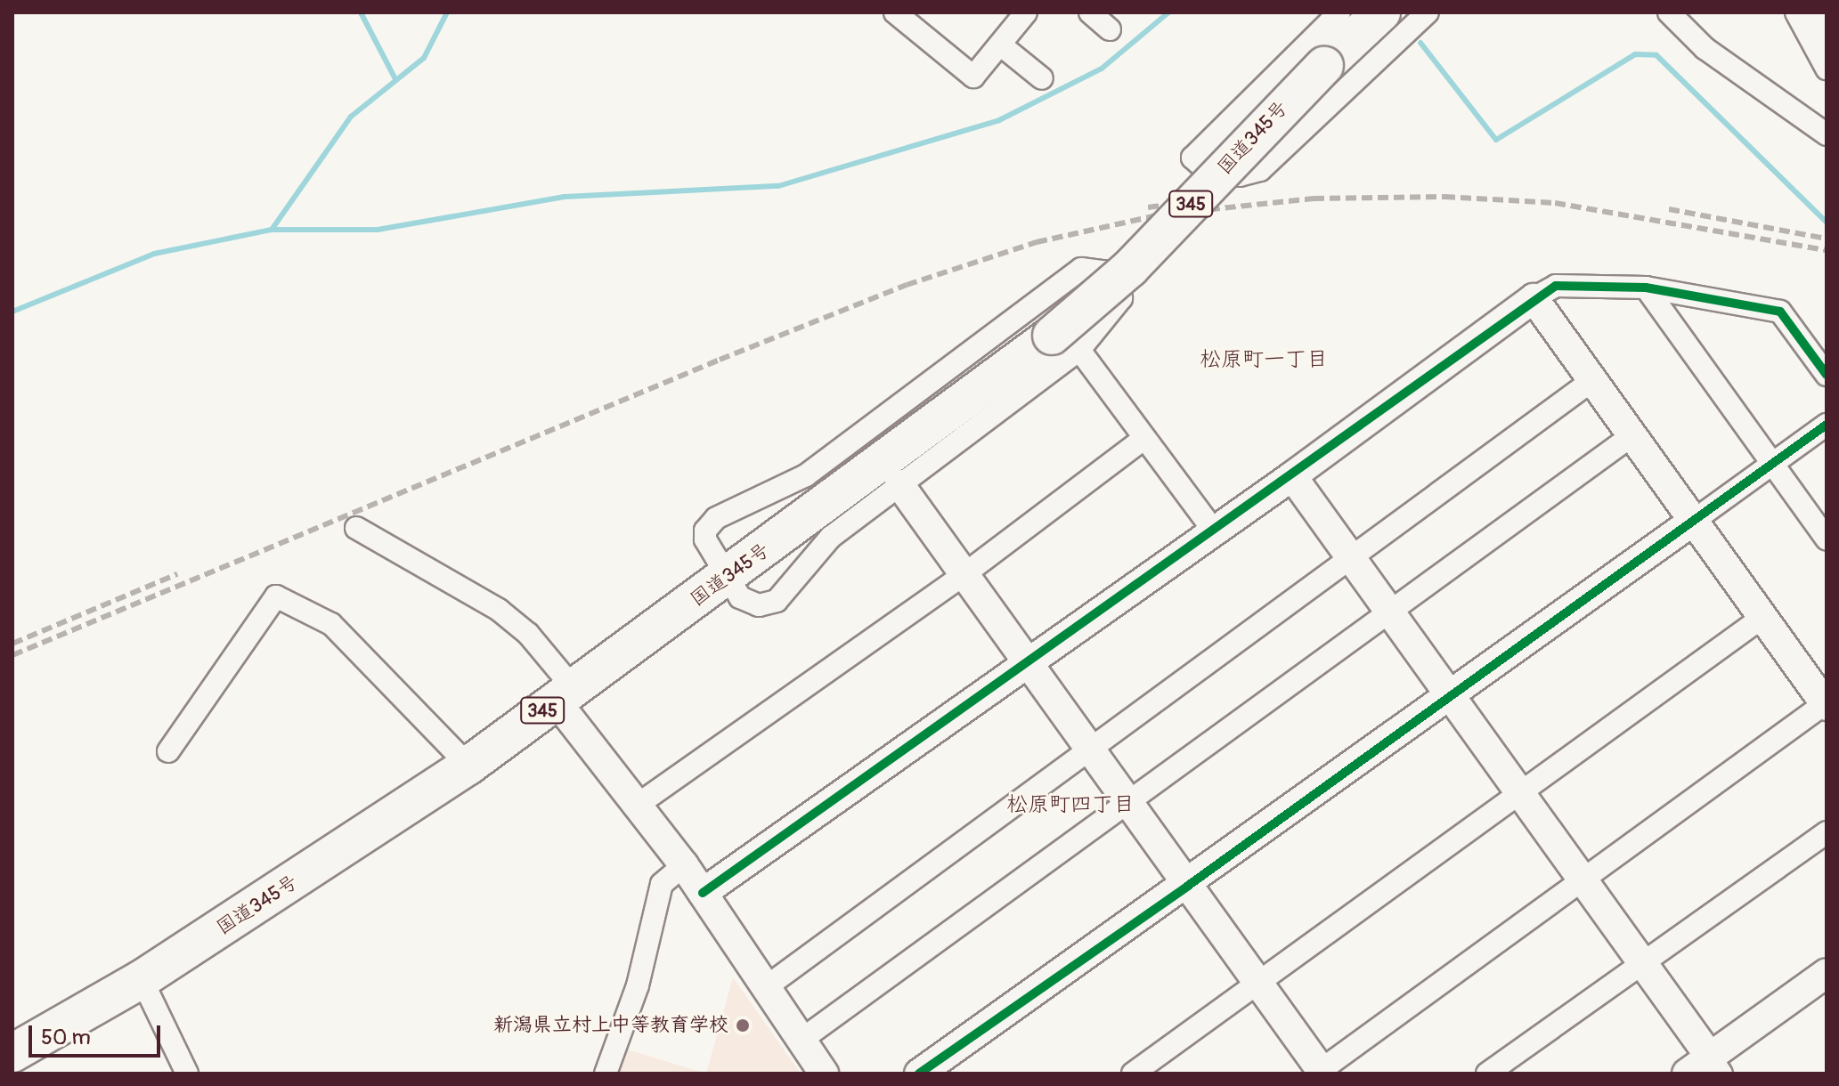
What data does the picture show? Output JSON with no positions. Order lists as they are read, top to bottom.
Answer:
{
  "streets": {
    "highway": ["国道345号", "345"]
  },
  "districts": ["松原町一丁目", "松原町四丁目"],
  "places": ["新潟県立村上中等教育学校"],
  "scale_bar": "50 m"
}
